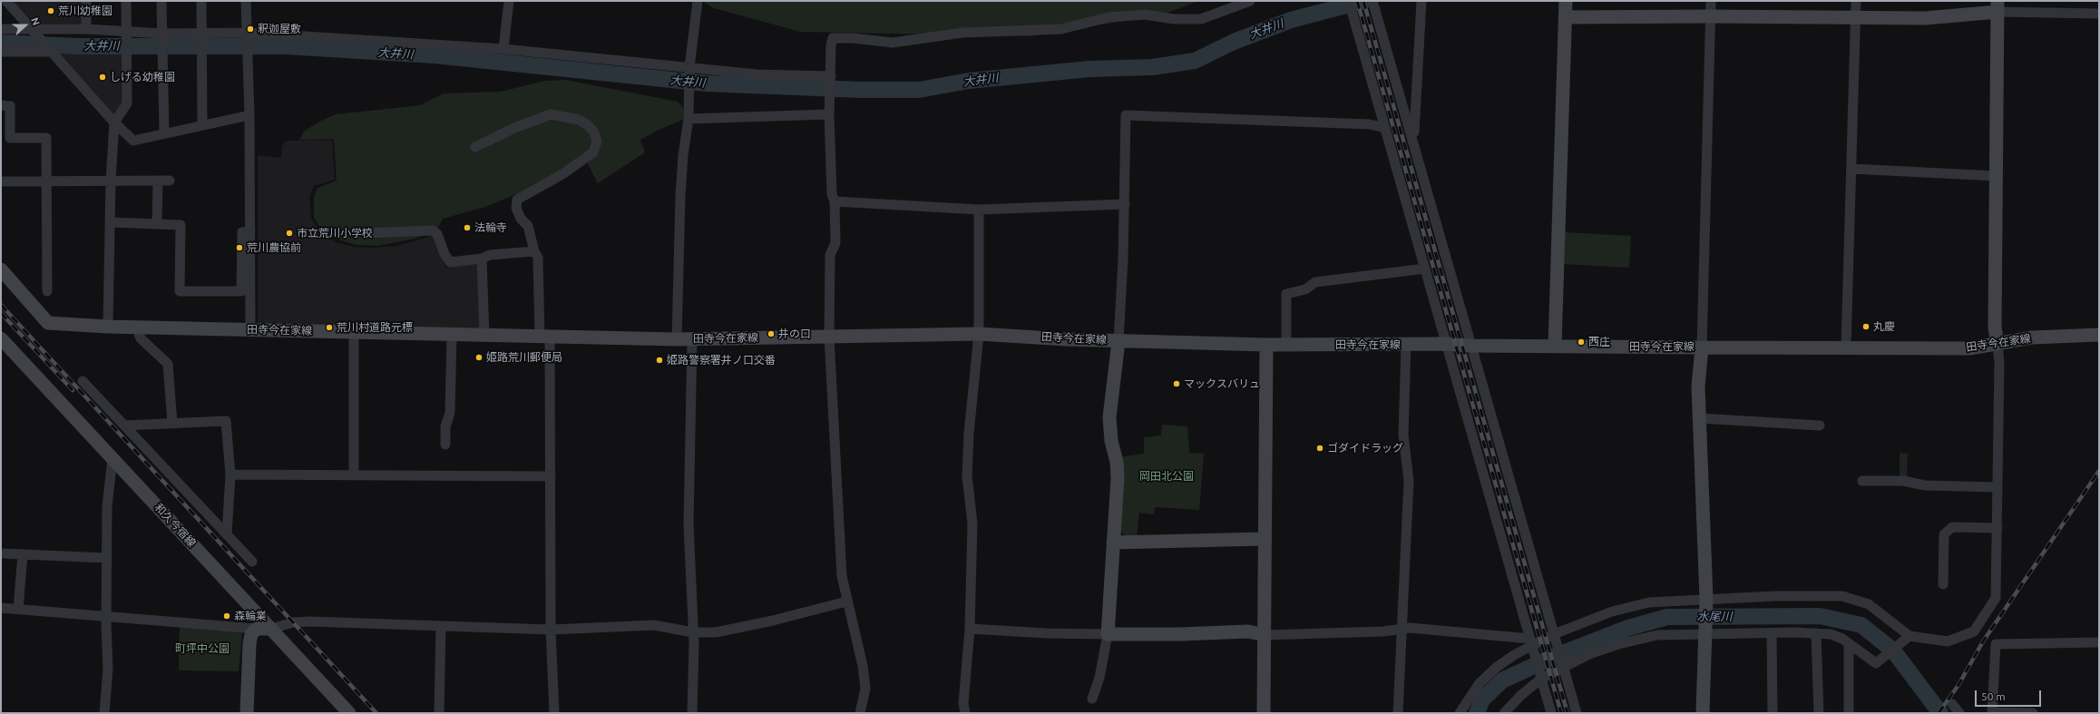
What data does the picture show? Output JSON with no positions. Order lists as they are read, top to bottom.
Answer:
{
  "streets": {
    "main road": ["田寺今在家線", "和久今宿線"]
  },
  "water": ["大井川", "水尾川"],
  "parks": ["岡田北公園", "町坪中公園"],
  "places": [
    "荒川幼稚園",
    "釈迦屋敷",
    "しげる幼稚園",
    "法輪寺",
    "市立荒川小学校",
    "荒川農協前",
    "丸慶",
    "荒川村道路元標",
    "井の口",
    "西庄",
    "姫路荒川郵便局",
    "姫路警察署井ノ口交番",
    "マックスバリュ",
    "ゴダイドラッグ",
    "森輪業"
  ],
  "scale_bar": "50 m",
  "north": "right"
}
